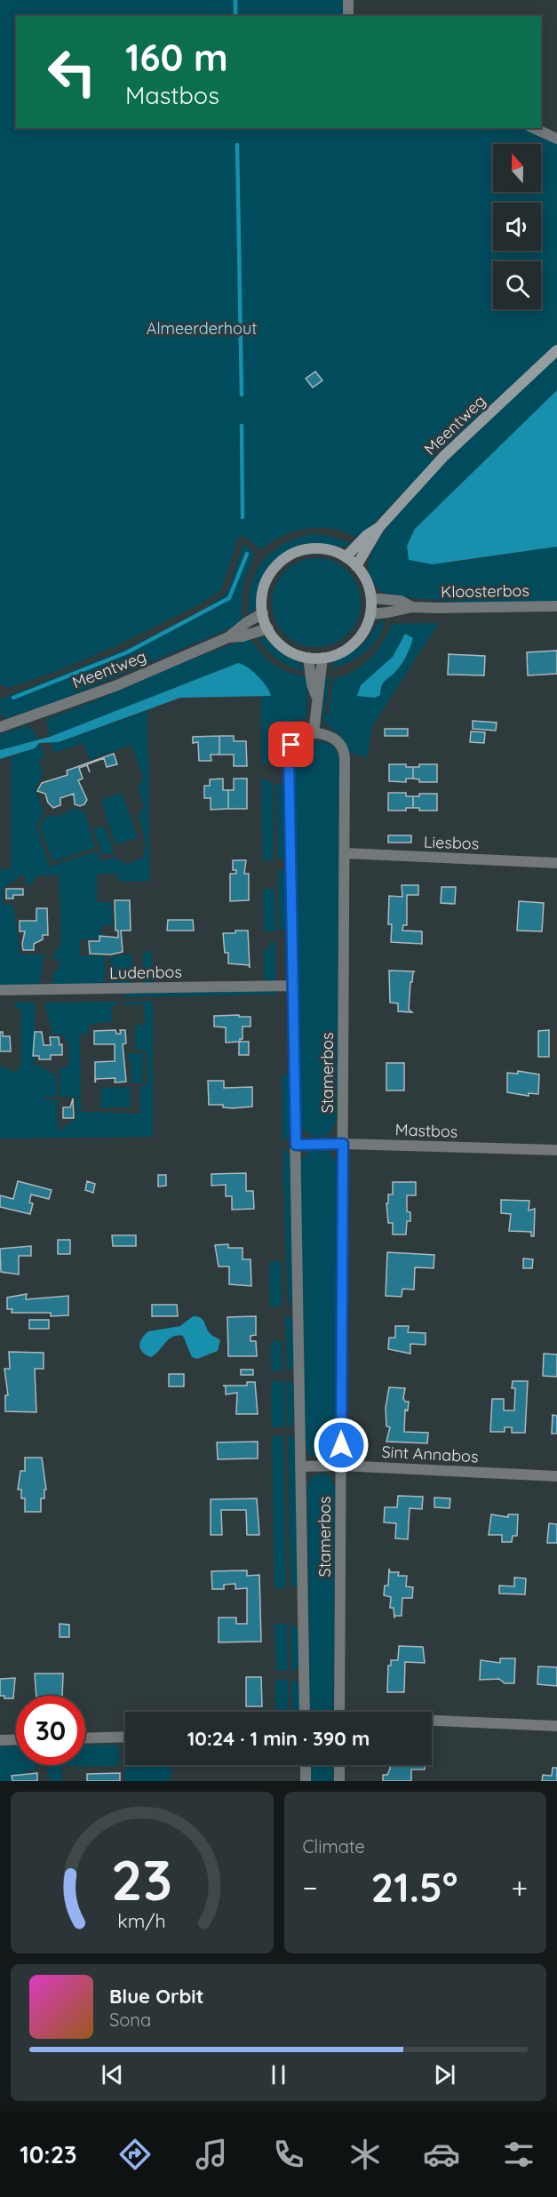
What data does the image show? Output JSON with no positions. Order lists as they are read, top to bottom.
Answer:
{
  "streets": {
    "street": [
      "Meentweg",
      "Kloosterbos",
      "Liesbos",
      "Ludenbos",
      "Stamerbos",
      "Mastbos",
      "Sint Annabos"
    ]
  },
  "crossings": [
    ["Meentweg", "Kloosterbos"],
    ["Liesbos", "Stamerbos"],
    ["Ludenbos", "Stamerbos"],
    ["Stamerbos", "Mastbos"],
    ["Stamerbos", "Sint Annabos"]
  ],
  "parks": ["Almeerderhout"],
  "north": "top",
  "page": {
    "turn": ["160 m", "Mastbos"],
    "limit": "30",
    "trip": "10:24 · 1 min · 390 m",
    "tile": "Climate",
    "heat": ["−", "21.5°", "+"],
    "song": ["Blue Orbit", "Sona"],
    "tabs": "10:23",
    "gauge": ["23", "km/h"]
  }
}
